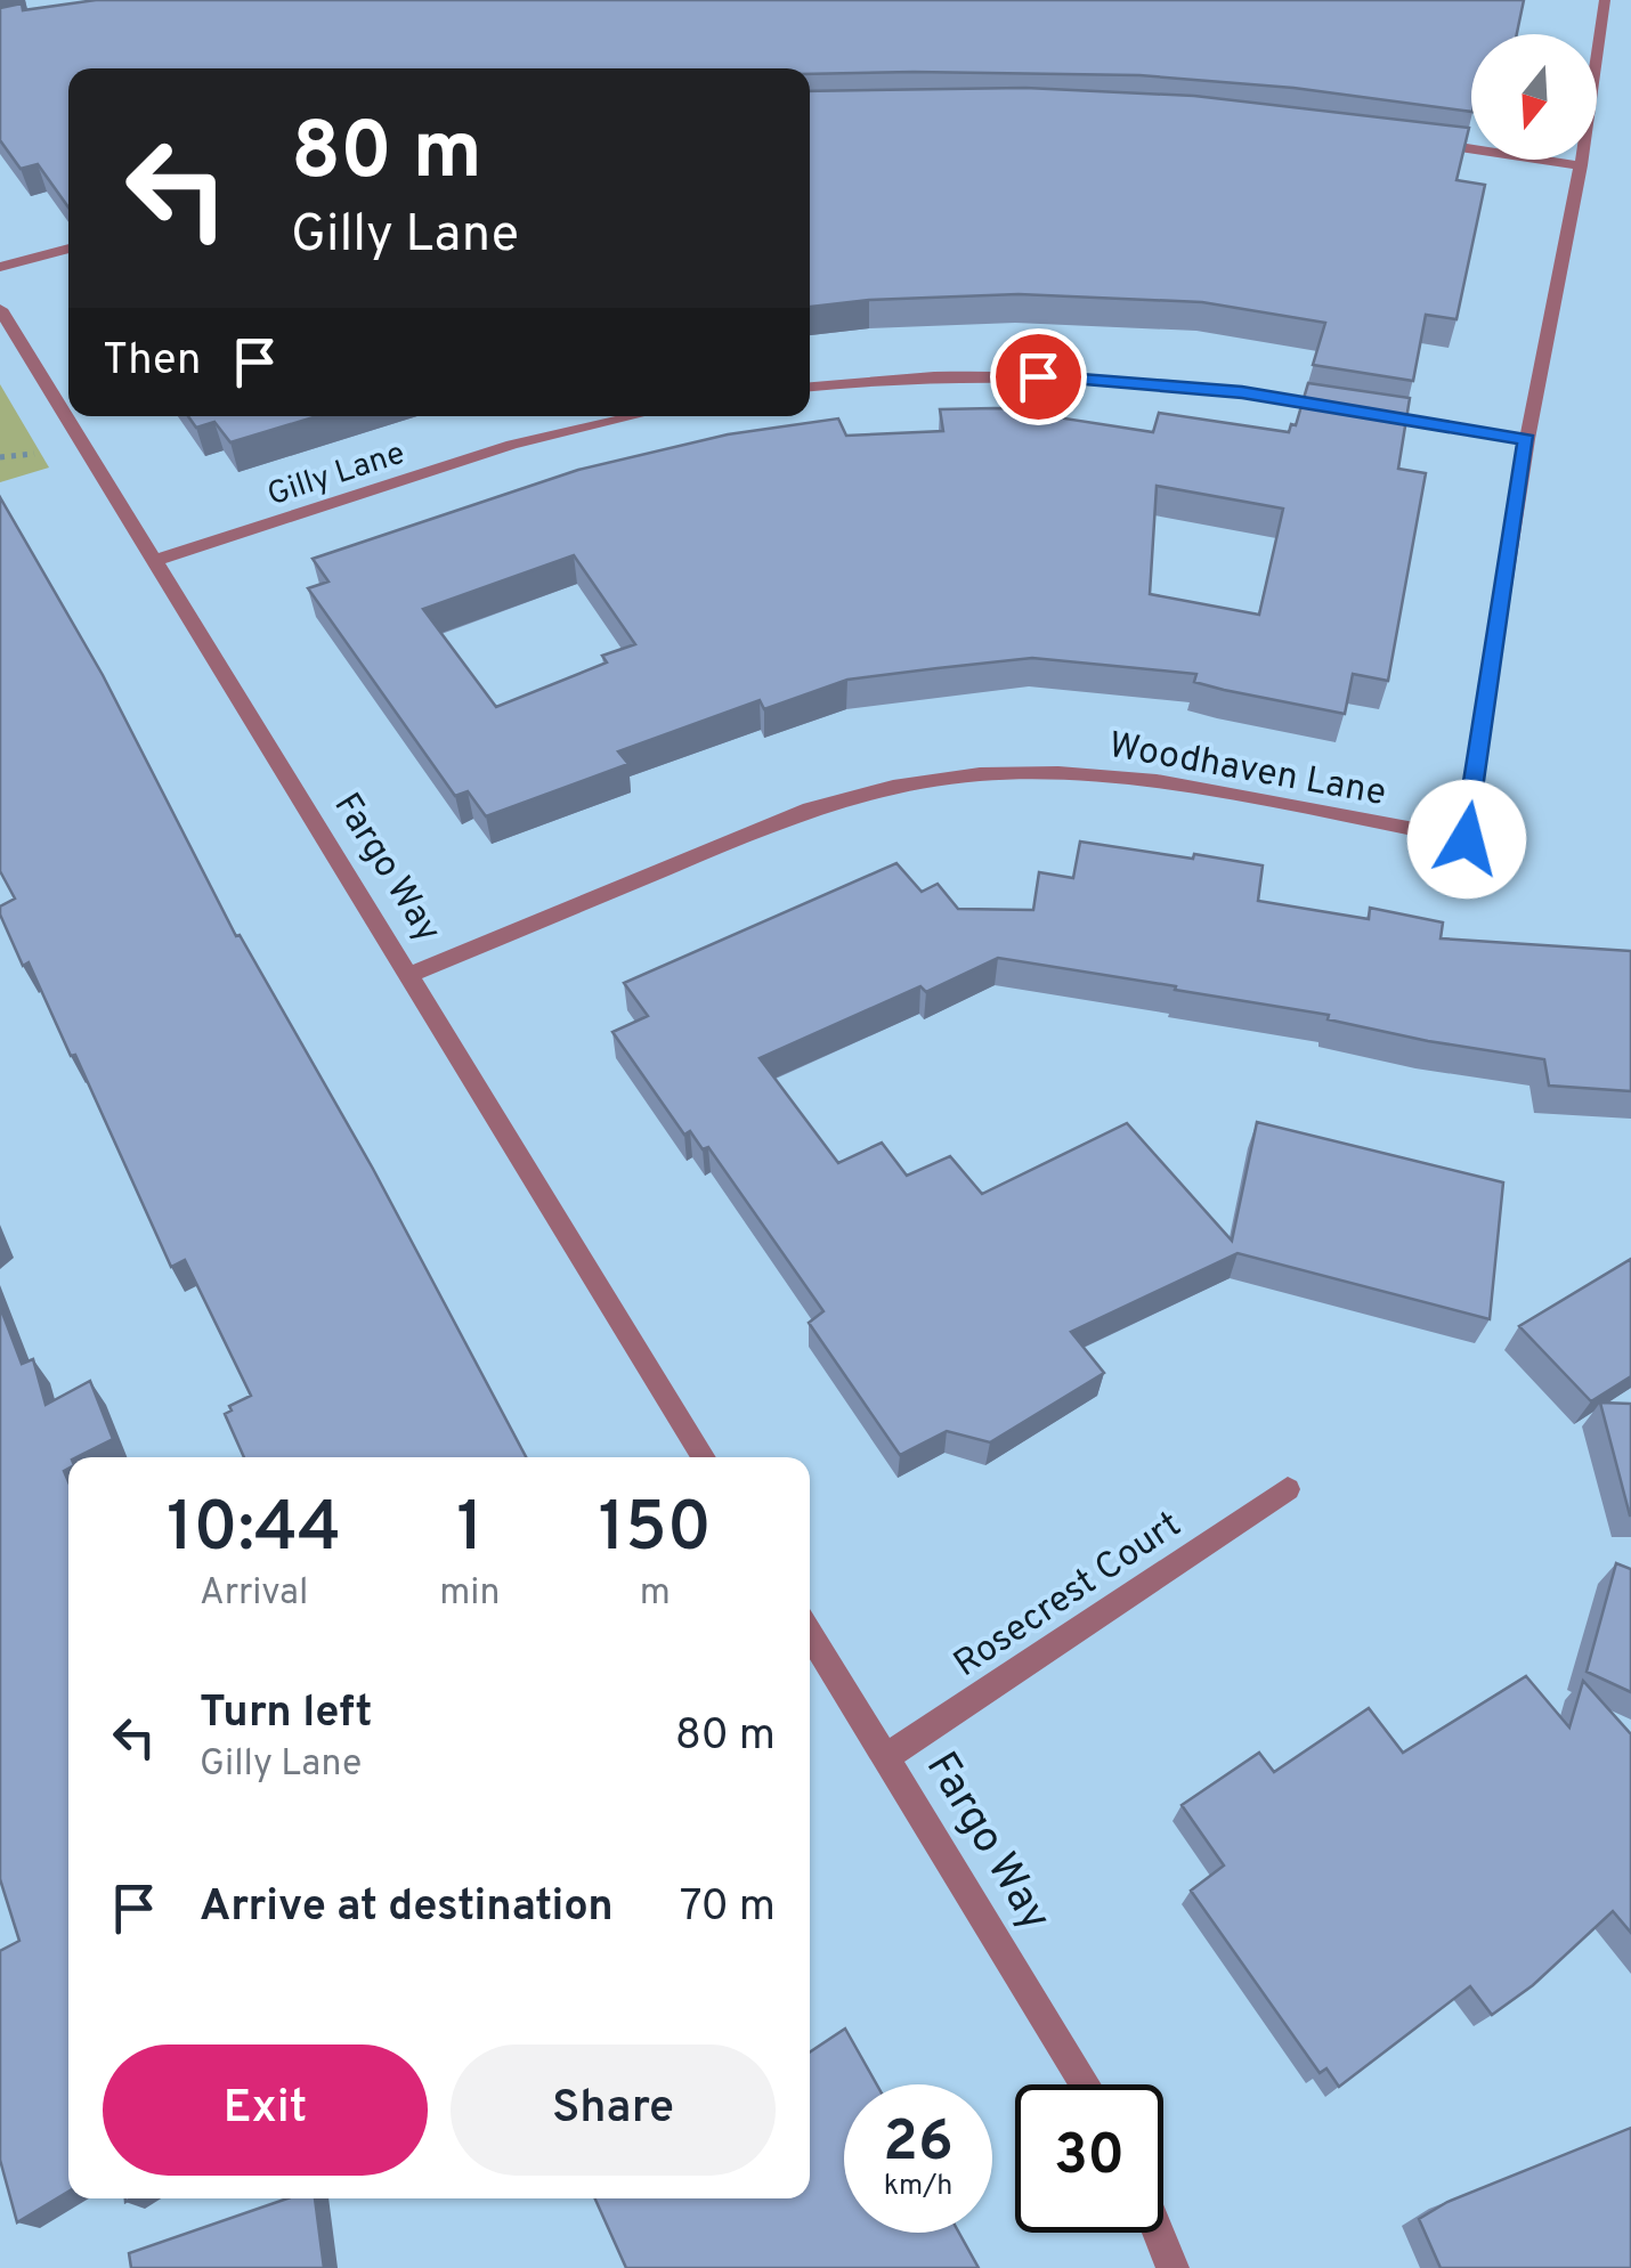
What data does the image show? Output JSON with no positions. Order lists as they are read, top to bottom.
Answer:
{
  "streets": {
    "street": [
      "Gilly Lane",
      "Woodhaven Lane",
      "Fargo Way",
      "Rosecrest Court"
    ]
  },
  "crossings": [
    ["Gilly Lane", "Fargo Way"],
    ["Woodhaven Lane", "Fargo Way"],
    ["Fargo Way", "Rosecrest Court"]
  ],
  "north": "bottom",
  "page": {
    "turn": ["80 m", "Gilly Lane"],
    "then": "Then",
    "eta": [
      "10:44",
      "Arrival",
      "1",
      "min",
      "150",
      "m"
    ],
    "list": [
      {
        "name": "Turn left",
        "note": "Gilly Lane",
        "value": "80 m"
      },
      {
        "name": "Arrive at destination",
        "value": "70 m"
      }
    ],
    "buttons": ["Exit", "Share"],
    "speed": "26 km/h",
    "limit": "30"
  }
}
